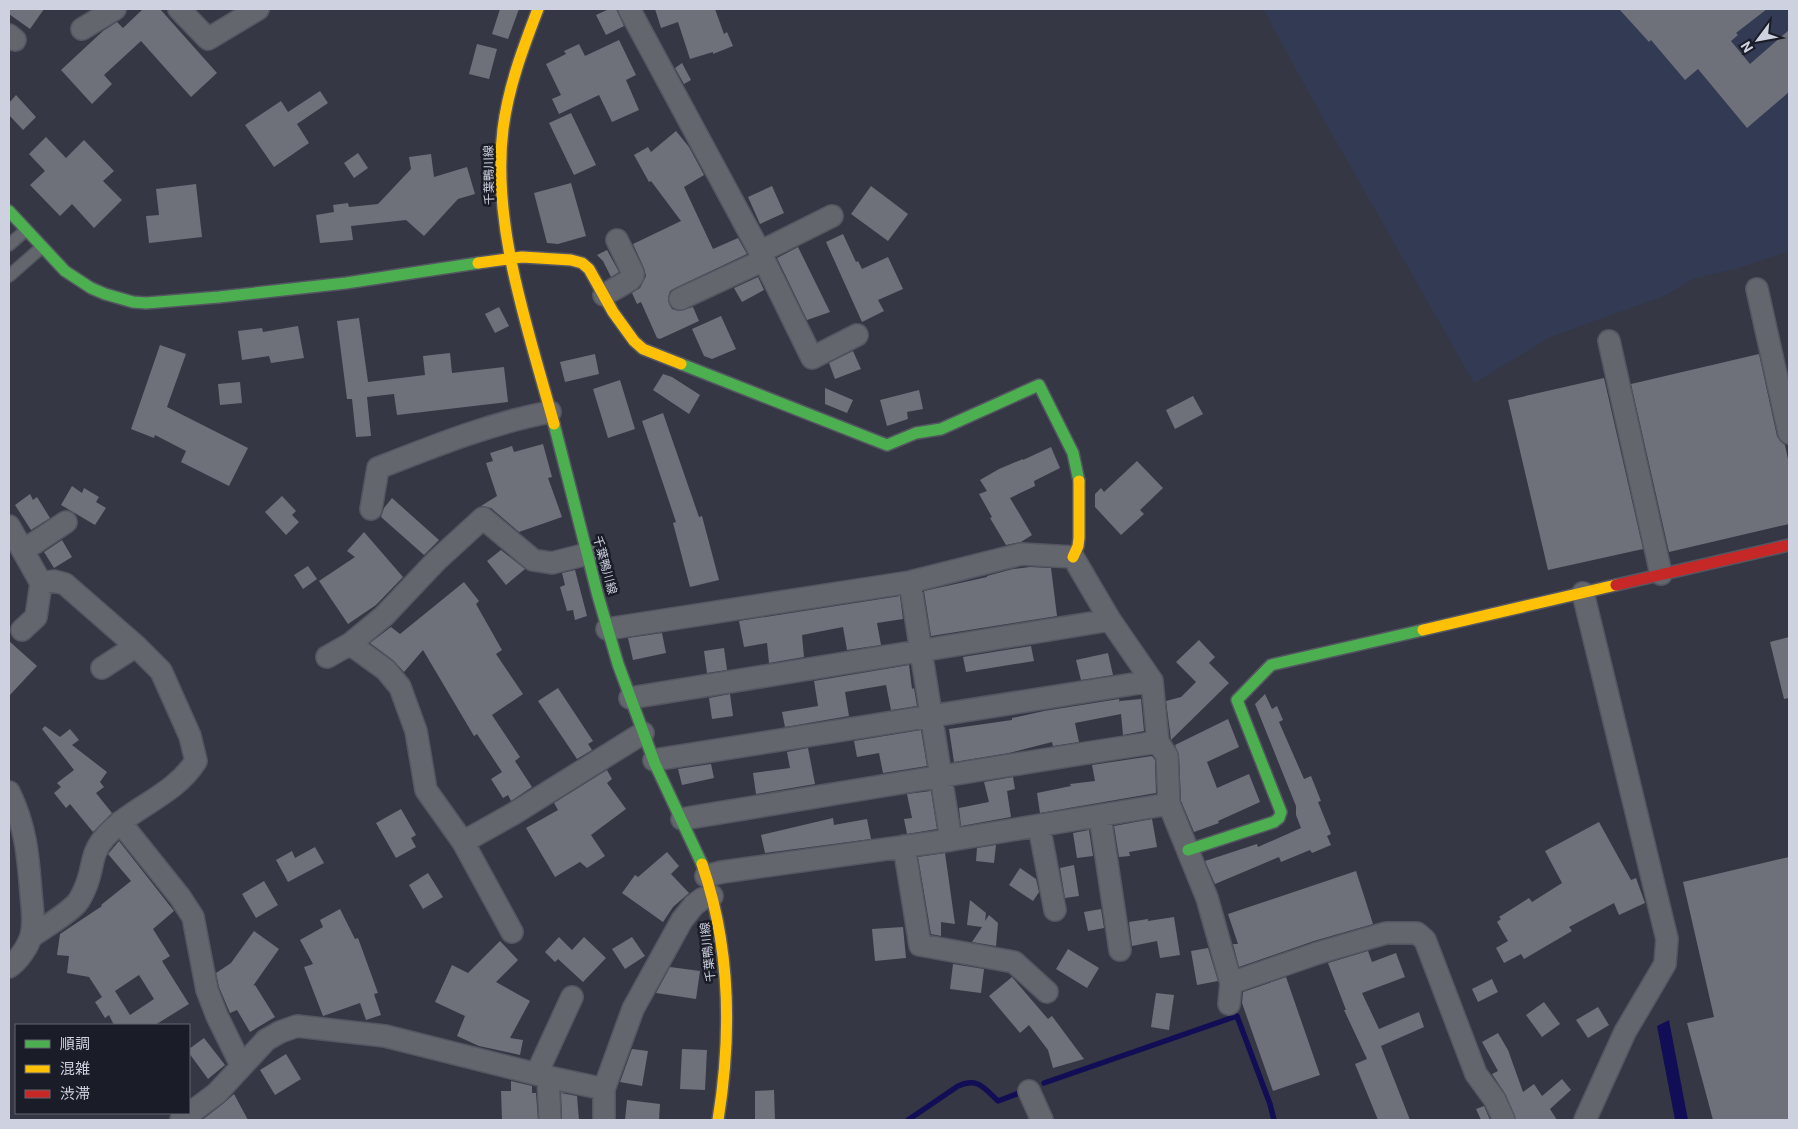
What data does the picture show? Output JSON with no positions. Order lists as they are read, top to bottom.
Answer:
{
  "streets": {
    "street": ["千葉鴨川線"]
  },
  "legend": ["順調", "混雑", "渋滞"],
  "north": "bottom left"
}
